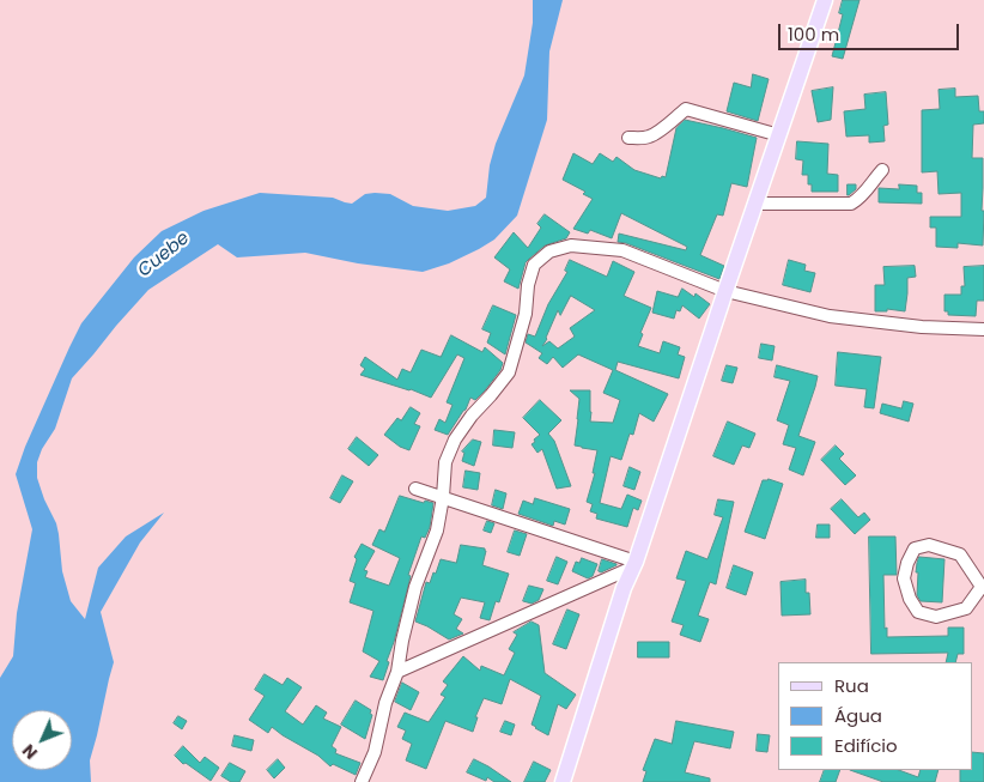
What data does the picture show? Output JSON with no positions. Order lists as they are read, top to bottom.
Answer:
{
  "water": ["Cuebe"],
  "legend": ["Rua", "Água", "Edifício"],
  "scale_bar": "100 m",
  "north": "bottom left"
}
